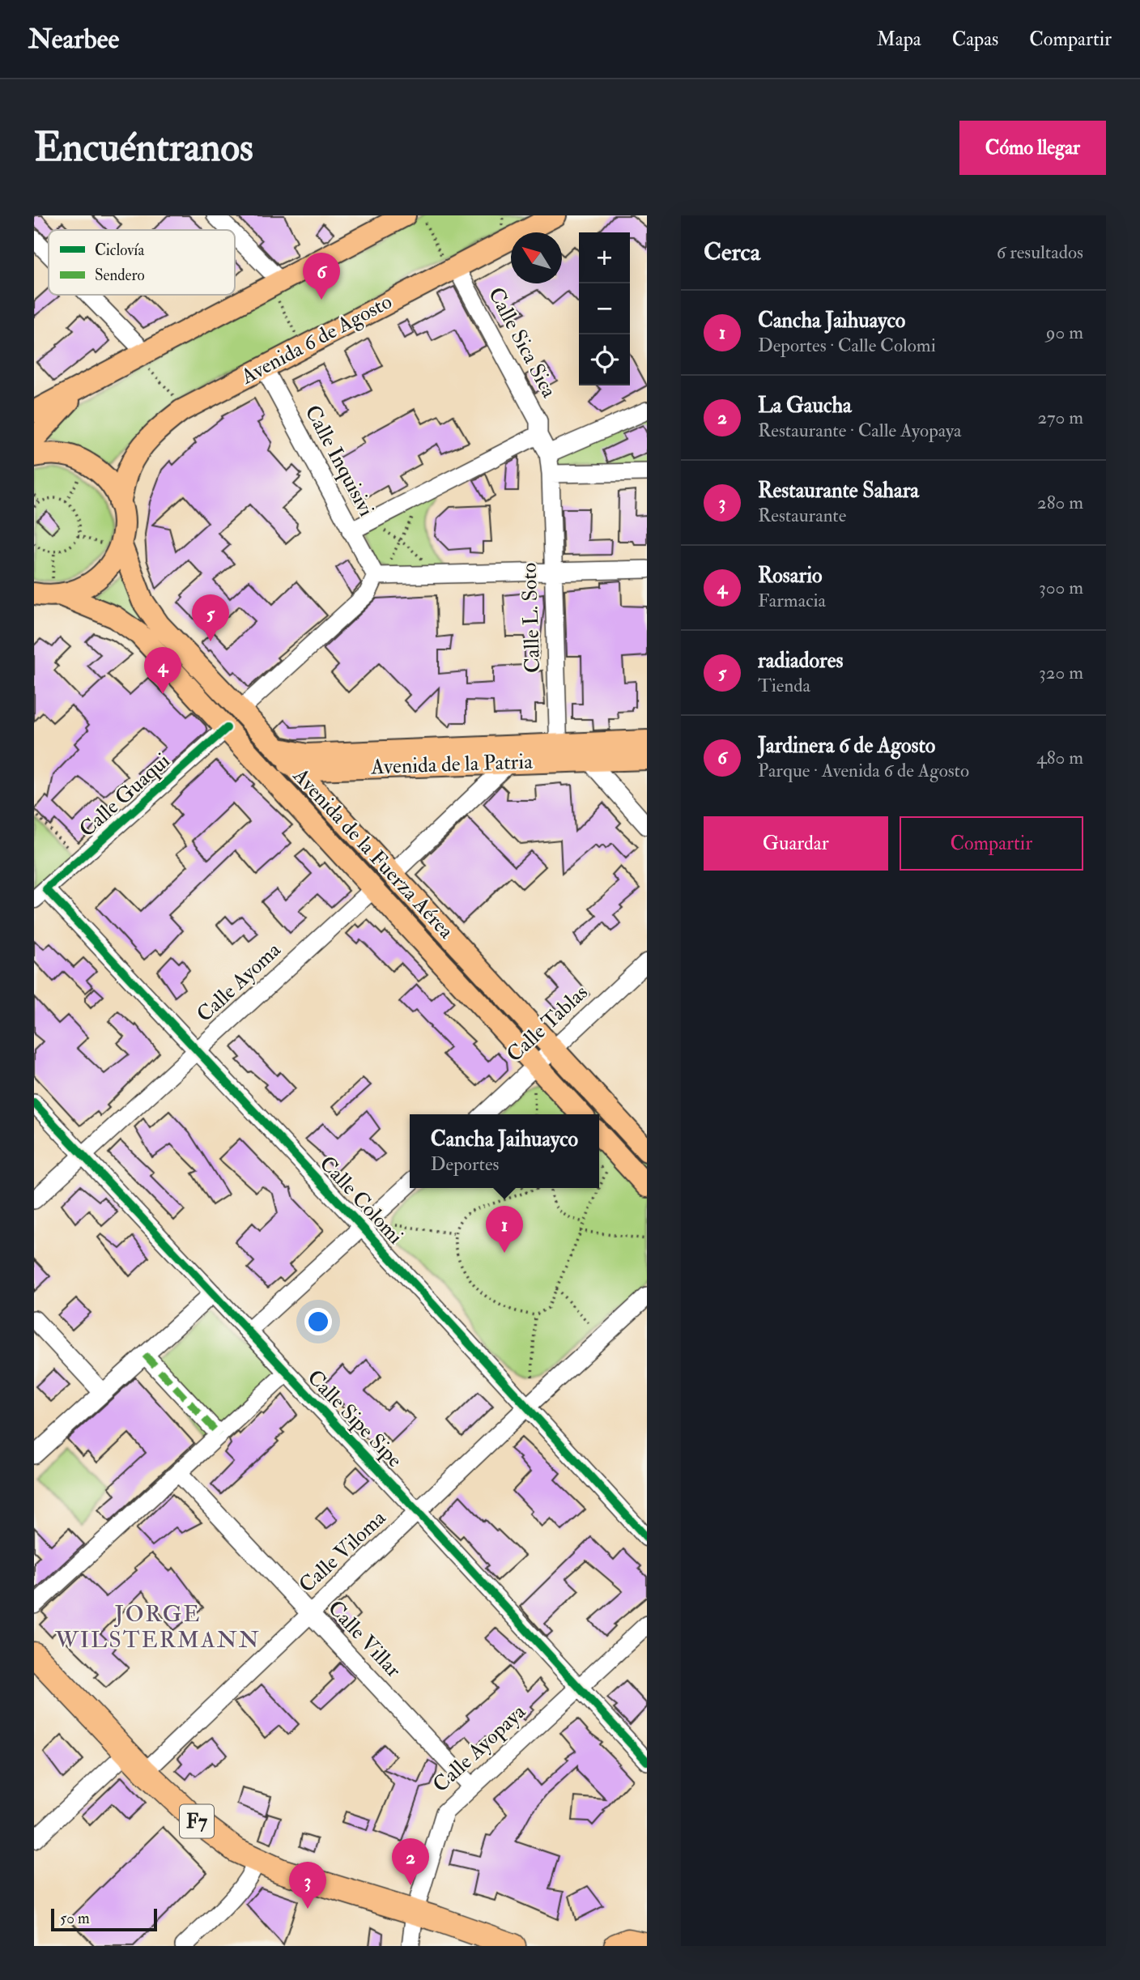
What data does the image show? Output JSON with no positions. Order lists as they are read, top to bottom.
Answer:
{
  "streets": {
    "highway": ["F7"],
    "main road": ["Avenida 6 de Agosto", "Avenida de la Patria", "Avenida de la Fuerza Aérea"],
    "street": [
      "Calle Sica Sica",
      "Calle Inquisivi",
      "Calle L. Soto",
      "Calle Guaqui",
      "Calle Ayoma",
      "Calle Tablas",
      "Calle Colomi",
      "Calle Sipe Sipe",
      "Calle Viloma",
      "Calle Villar",
      "Calle Ayopaya"
    ]
  },
  "crossings": [
    ["Avenida 6 de Agosto", "Calle Sica Sica"],
    ["Avenida 6 de Agosto", "Calle Inquisivi"],
    ["Calle Sica Sica", "Calle L. Soto"],
    ["Calle L. Soto", "Avenida de la Patria"],
    ["Avenida de la Patria", "Avenida de la Fuerza Aérea"],
    ["Calle Guaqui", "Avenida de la Fuerza Aérea"],
    ["Calle Guaqui", "Calle Colomi"],
    ["Avenida de la Fuerza Aérea", "Calle Ayoma"],
    ["Avenida de la Fuerza Aérea", "Calle Tablas"],
    ["Calle Ayoma", "Calle Colomi"],
    ["Calle Ayoma", "Calle Sipe Sipe"],
    ["Calle Colomi", "Calle Viloma"],
    ["Calle Sipe Sipe", "Calle Viloma"],
    ["Calle Sipe Sipe", "Calle Ayopaya"],
    ["Calle Viloma", "Calle Villar"],
    ["Calle Viloma", "F7"],
    ["Calle Villar", "Calle Ayopaya"],
    ["Calle Ayopaya", "F7"]
  ],
  "districts": ["JORGE WILSTERMANN"],
  "legend": ["Ciclovía", "Sendero"],
  "scale_bar": "50 m",
  "north": "top left",
  "page": {
    "header": "Nearbee",
    "nav": ["Mapa", "Capas", "Compartir"],
    "buttons": [
      "Cómo llegar",
      ["Guardar", "Compartir"]
    ],
    "title": "Encuéntranos",
    "heading": ["Cerca", "6 resultados"],
    "map_buttons": ["+", "−"],
    "pins": [
      "6",
      "5",
      "4",
      "1",
      "2",
      "3"
    ],
    "list": [
      {
        "mark": "1",
        "name": "Cancha Jaihuayco",
        "note": "Deportes · Calle Colomi",
        "value": "90 m"
      },
      {
        "mark": "2",
        "name": "La Gaucha",
        "note": "Restaurante · Calle Ayopaya",
        "value": "270 m"
      },
      {
        "mark": "3",
        "name": "Restaurante Sahara",
        "note": "Restaurante",
        "value": "280 m"
      },
      {
        "mark": "4",
        "name": "Rosario",
        "note": "Farmacia",
        "value": "300 m"
      },
      {
        "mark": "5",
        "name": "radiadores",
        "note": "Tienda",
        "value": "320 m"
      },
      {
        "mark": "6",
        "name": "Jardinera 6 de Agosto",
        "note": "Parque · Avenida 6 de Agosto",
        "value": "480 m"
      }
    ],
    "popup": ["Cancha Jaihuayco", "Deportes"],
    "scale": "50 m"
  }
}
